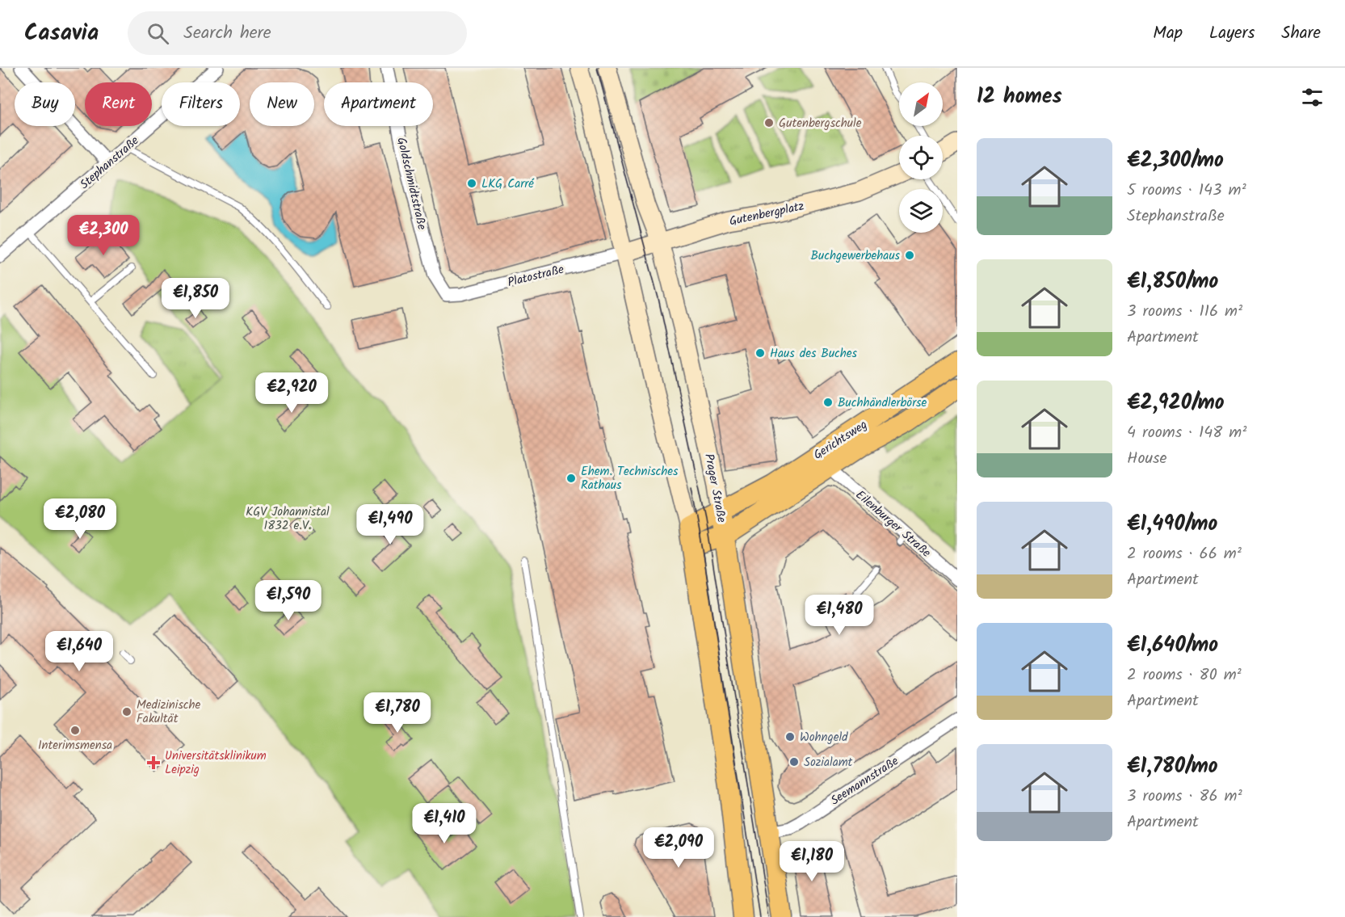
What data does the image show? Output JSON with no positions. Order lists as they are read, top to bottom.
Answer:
{
  "streets": {
    "main road": ["Gutenbergplatz", "Gerichtsweg", "Prager Straße"],
    "street": [
      "Stephanstraße",
      "Goldschmidtstraße",
      "Platostraße",
      "Eilenburger Straße",
      "Seemannstraße"
    ]
  },
  "crossings": [
    ["Goldschmidtstraße", "Platostraße"],
    ["Gutenbergplatz", "Platostraße"],
    ["Gutenbergplatz", "Prager Straße"],
    ["Gerichtsweg", "Prager Straße"],
    ["Gerichtsweg", "Eilenburger Straße"],
    ["Prager Straße", "Seemannstraße"]
  ],
  "parks": ["KGV Johannistal 1832 e.V."],
  "places": {
    "other": [
      "Gutenbergschule",
      "LKG Carré",
      "Buchgewerbehaus",
      "Haus des Buches",
      "Buchhändlerbörse",
      "Ehem. Technisches Rathaus",
      "Medizinische Fakultät",
      "Interimsmensa",
      "Wohngeld",
      "Sozialamt"
    ],
    "health": ["Universitätsklinikum Leipzig"]
  },
  "north": "top right",
  "page": {
    "header": "Casavia",
    "search": "Search here",
    "nav": ["Map", "Layers", "Share"],
    "heading": "12 homes",
    "chip": [
      "Buy",
      "Rent",
      "Filters",
      "New",
      "Apartment"
    ],
    "list": [
      {
        "name": "€2,300/mo",
        "note": "5 rooms · 143 m² · Stephanstraße"
      },
      {
        "name": "€1,850/mo",
        "note": "3 rooms · 116 m² · Apartment"
      },
      {
        "name": "€2,920/mo",
        "note": "4 rooms · 148 m² · House"
      },
      {
        "name": "€1,490/mo",
        "note": "2 rooms · 66 m² · Apartment"
      },
      {
        "name": "€1,640/mo",
        "note": "2 rooms · 80 m² · Apartment"
      },
      {
        "name": "€1,780/mo",
        "note": "3 rooms · 86 m² · Apartment"
      }
    ],
    "price": [
      "€2,300",
      "€1,850",
      "€2,920",
      "€2,080",
      "€1,490",
      "€1,590",
      "€1,480",
      "€1,640",
      "€1,780",
      "€1,410",
      "€2,090",
      "€1,180"
    ]
  }
}
